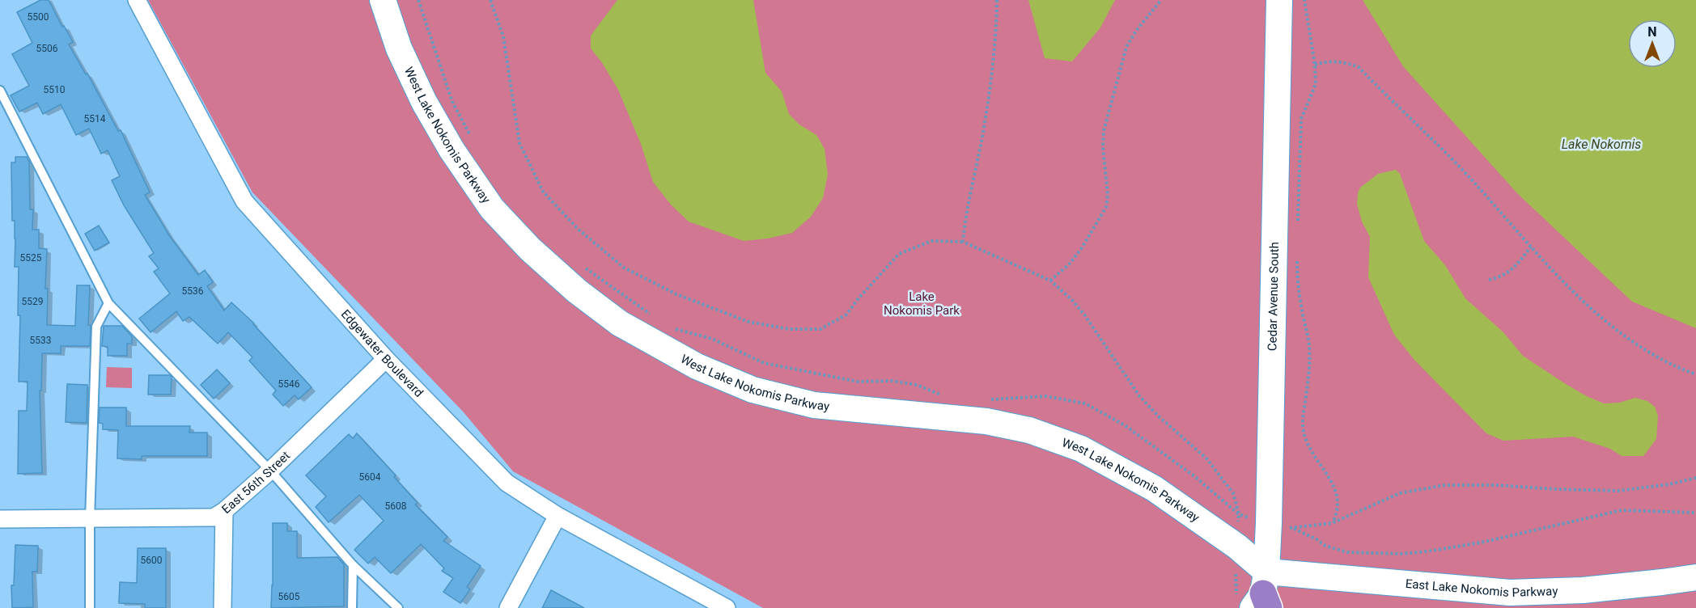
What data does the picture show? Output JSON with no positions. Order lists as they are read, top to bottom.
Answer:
{
  "streets": {
    "street": [
      "West Lake Nokomis Parkway",
      "Cedar Avenue South",
      "Edgewater Boulevard",
      "East 56th Street",
      "East Lake Nokomis Parkway"
    ]
  },
  "crossings": [
    ["West Lake Nokomis Parkway", "Cedar Avenue South"],
    ["West Lake Nokomis Parkway", "East Lake Nokomis Parkway"],
    ["Cedar Avenue South", "East Lake Nokomis Parkway"],
    ["Edgewater Boulevard", "East 56th Street"]
  ],
  "water": ["Lake Nokomis"],
  "parks": ["Lake Nokomis Park"],
  "house_numbers": [
    "5500",
    "5506",
    "5510",
    "5514",
    "5525",
    "5536",
    "5529",
    "5533",
    "5546",
    "5604",
    "5608",
    "5600",
    "5605"
  ],
  "north": "top"
}
